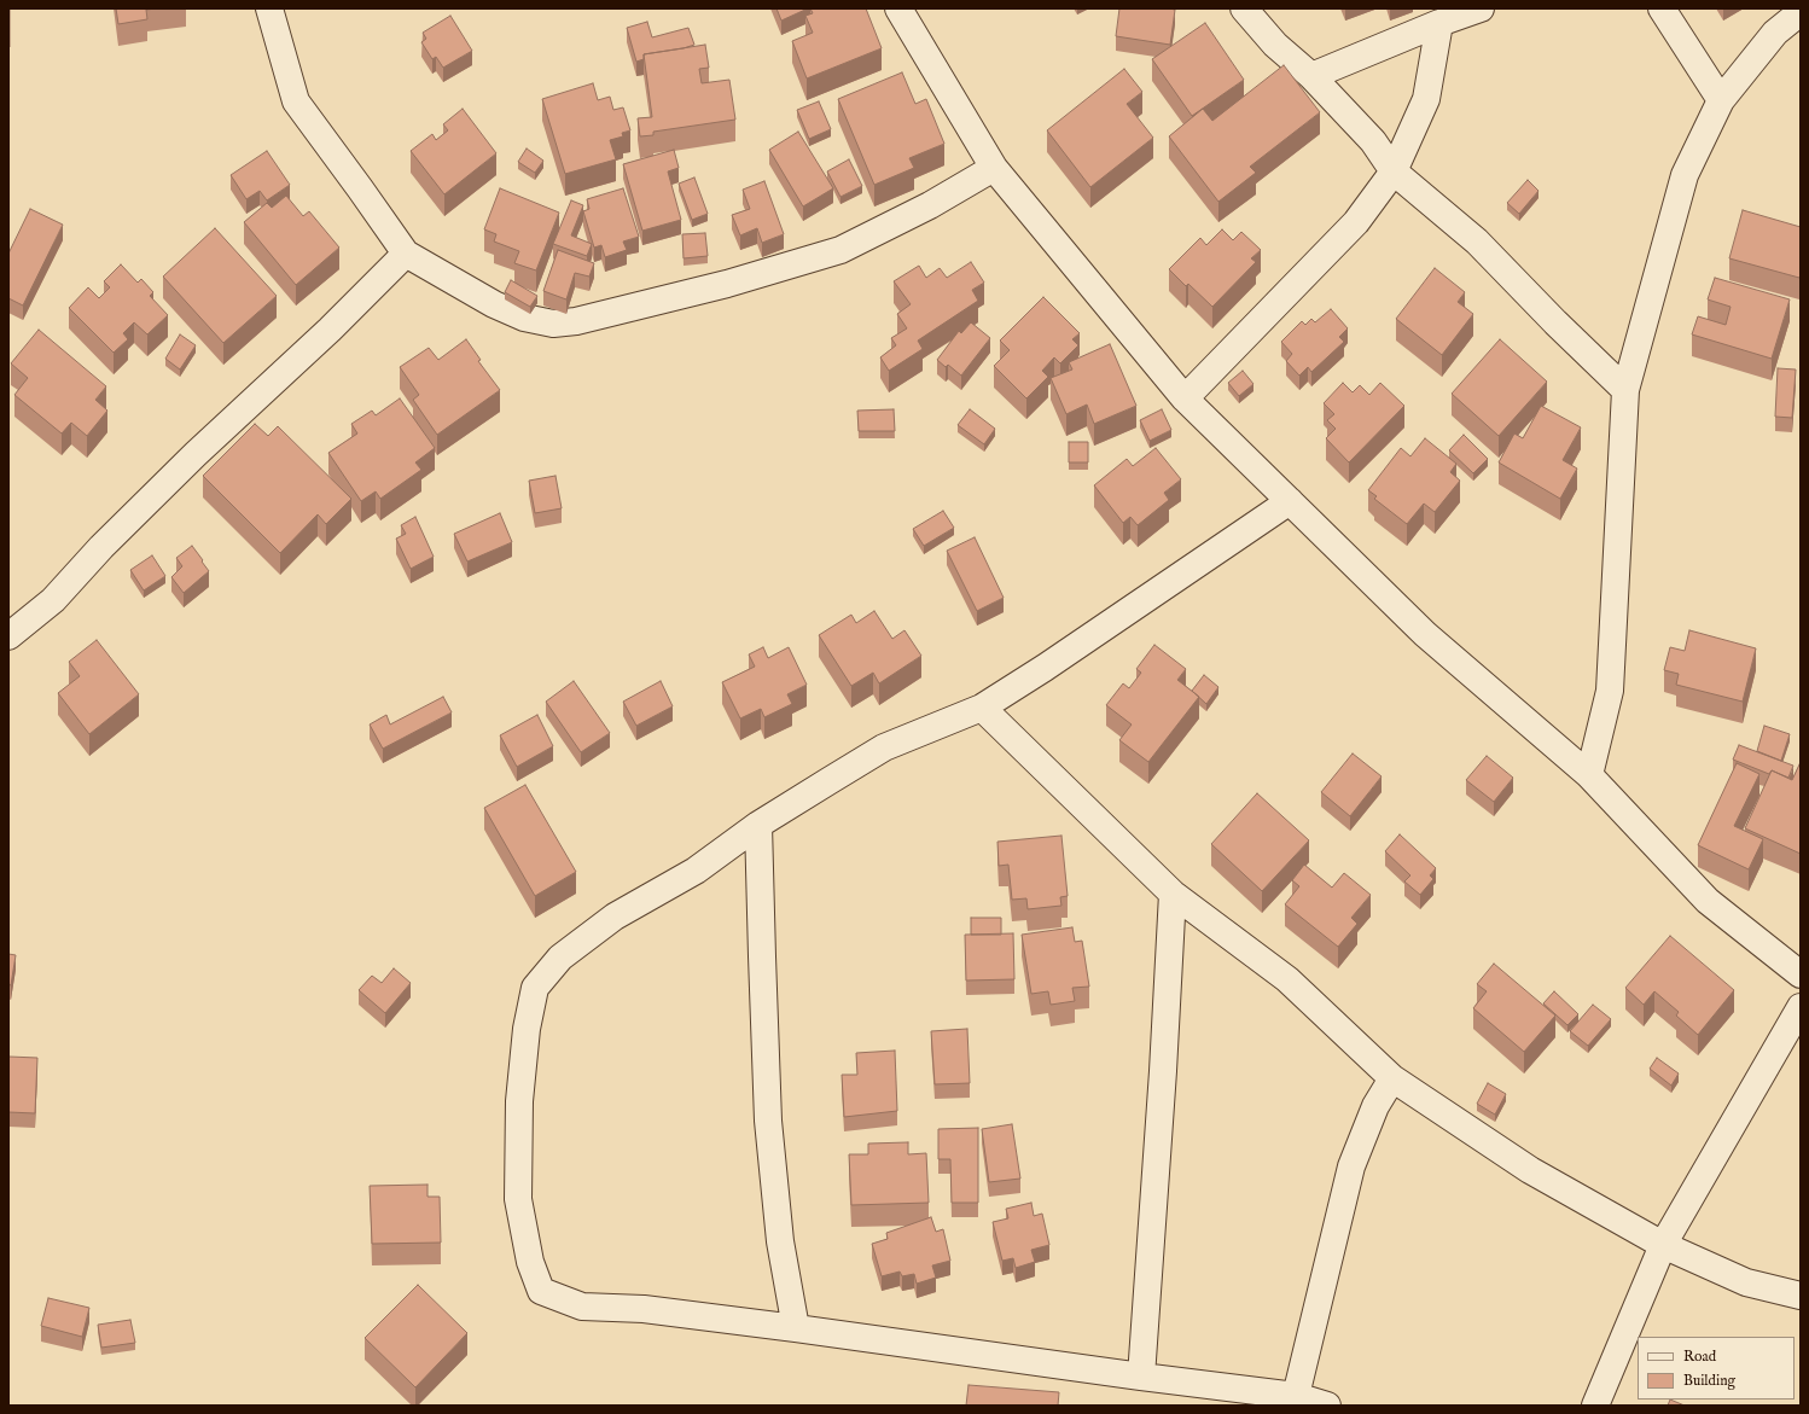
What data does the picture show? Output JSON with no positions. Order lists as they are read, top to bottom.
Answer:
{
  "legend": ["Road", "Building"]
}
